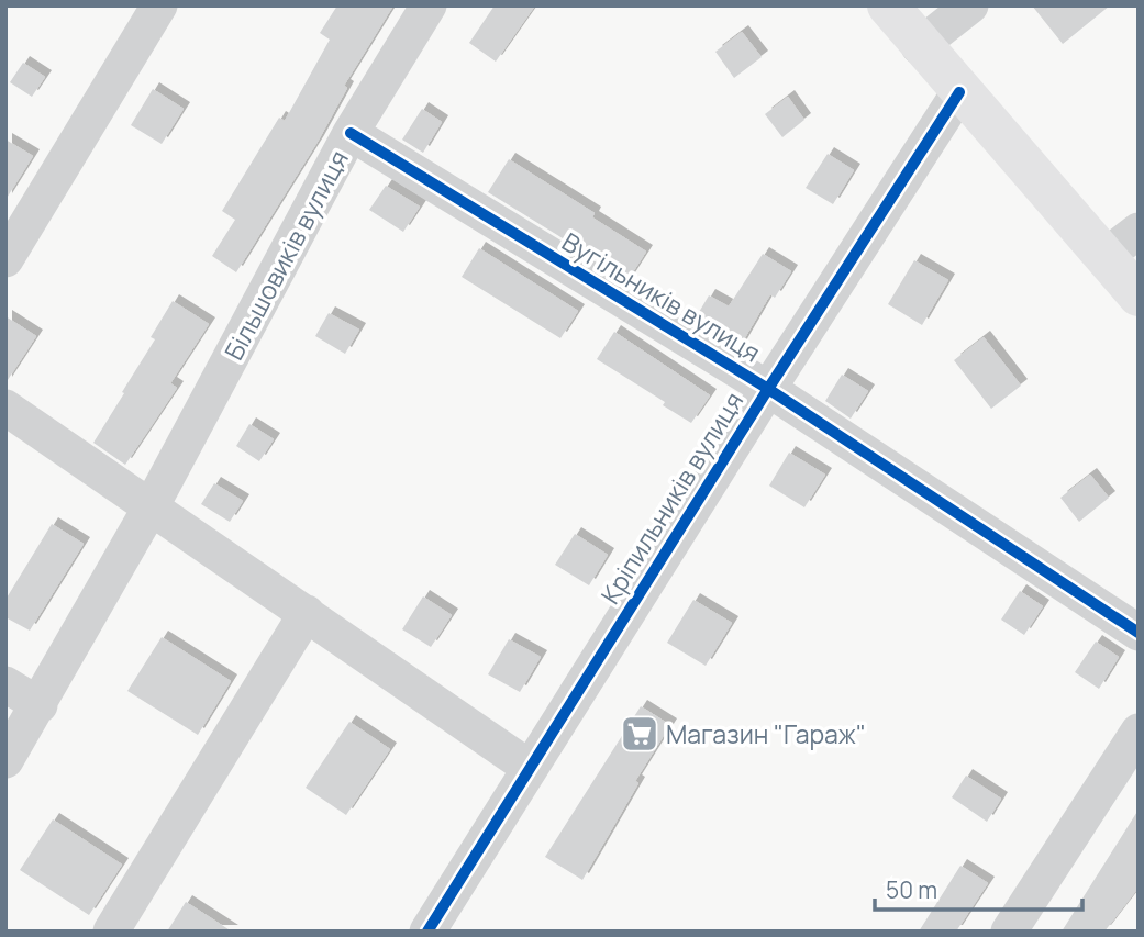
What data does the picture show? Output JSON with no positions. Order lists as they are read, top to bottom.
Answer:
{
  "streets": {
    "street": ["Більшовиків вулиця", "Вугільників вулиця", "Кріпильників вулиця"]
  },
  "crossings": [
    ["Більшовиків вулиця", "Вугільників вулиця"],
    ["Вугільників вулиця", "Кріпильників вулиця"]
  ],
  "places": {
    "supermarket": ["Магазин \"Гараж\""]
  },
  "scale_bar": "50 m"
}
